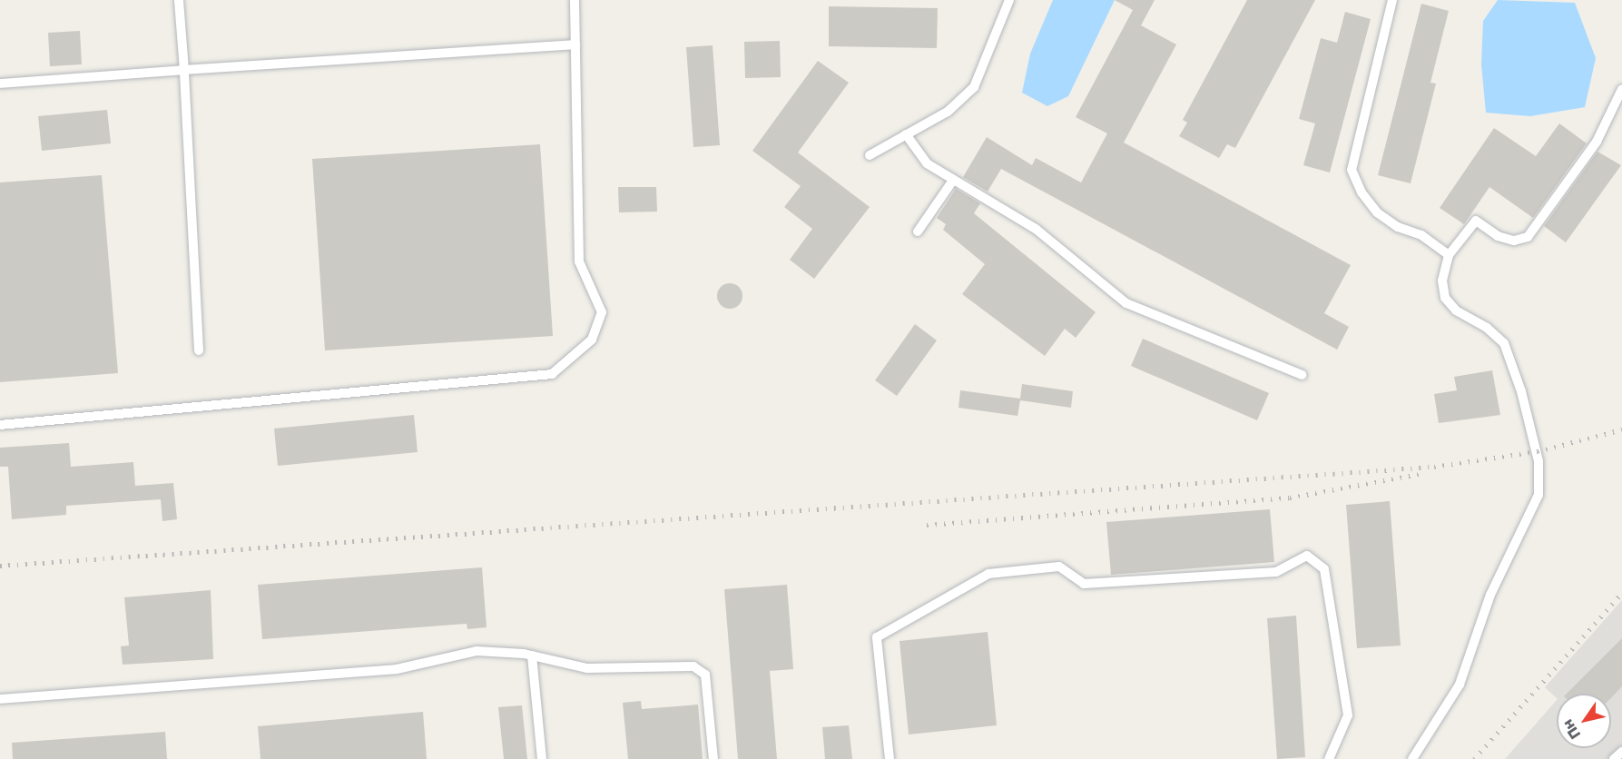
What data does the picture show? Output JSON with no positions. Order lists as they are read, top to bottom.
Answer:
{
  "north": "bottom left"
}
